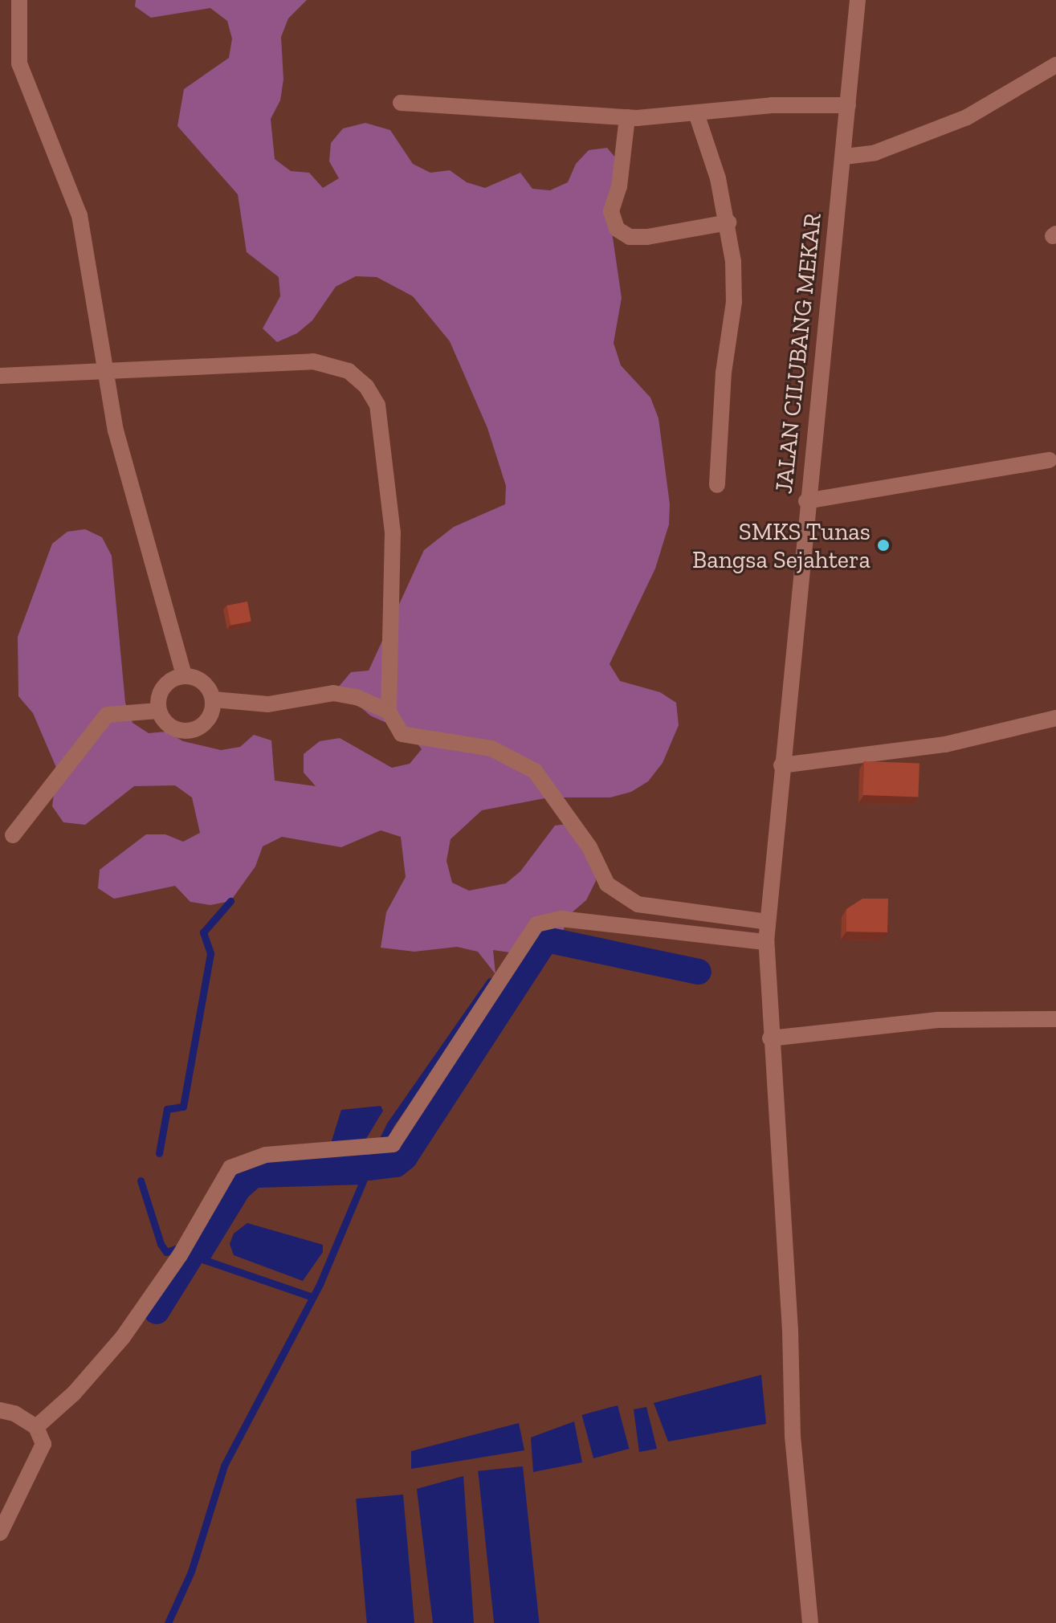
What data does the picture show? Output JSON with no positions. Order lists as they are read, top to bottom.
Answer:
{
  "streets": {
    "street": ["JALAN CILUBANG MEKAR"]
  },
  "places": ["SMKS Tunas Bangsa Sejahtera"]
}
